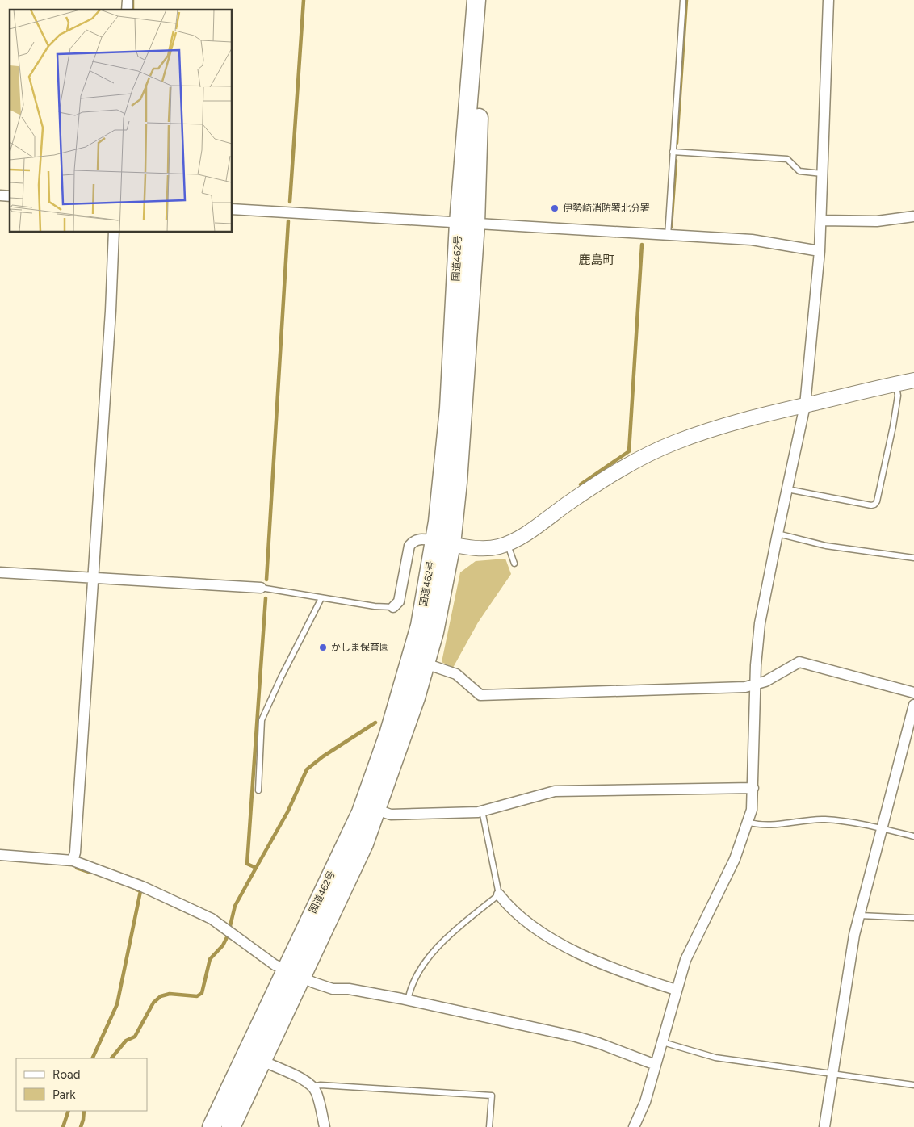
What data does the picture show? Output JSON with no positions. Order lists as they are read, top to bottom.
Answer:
{
  "streets": {
    "highway": ["国道462号"]
  },
  "districts": ["鹿島町"],
  "places": ["伊勢崎消防署北分署", "かしま保育園"],
  "legend": ["Road", "Park"]
}
